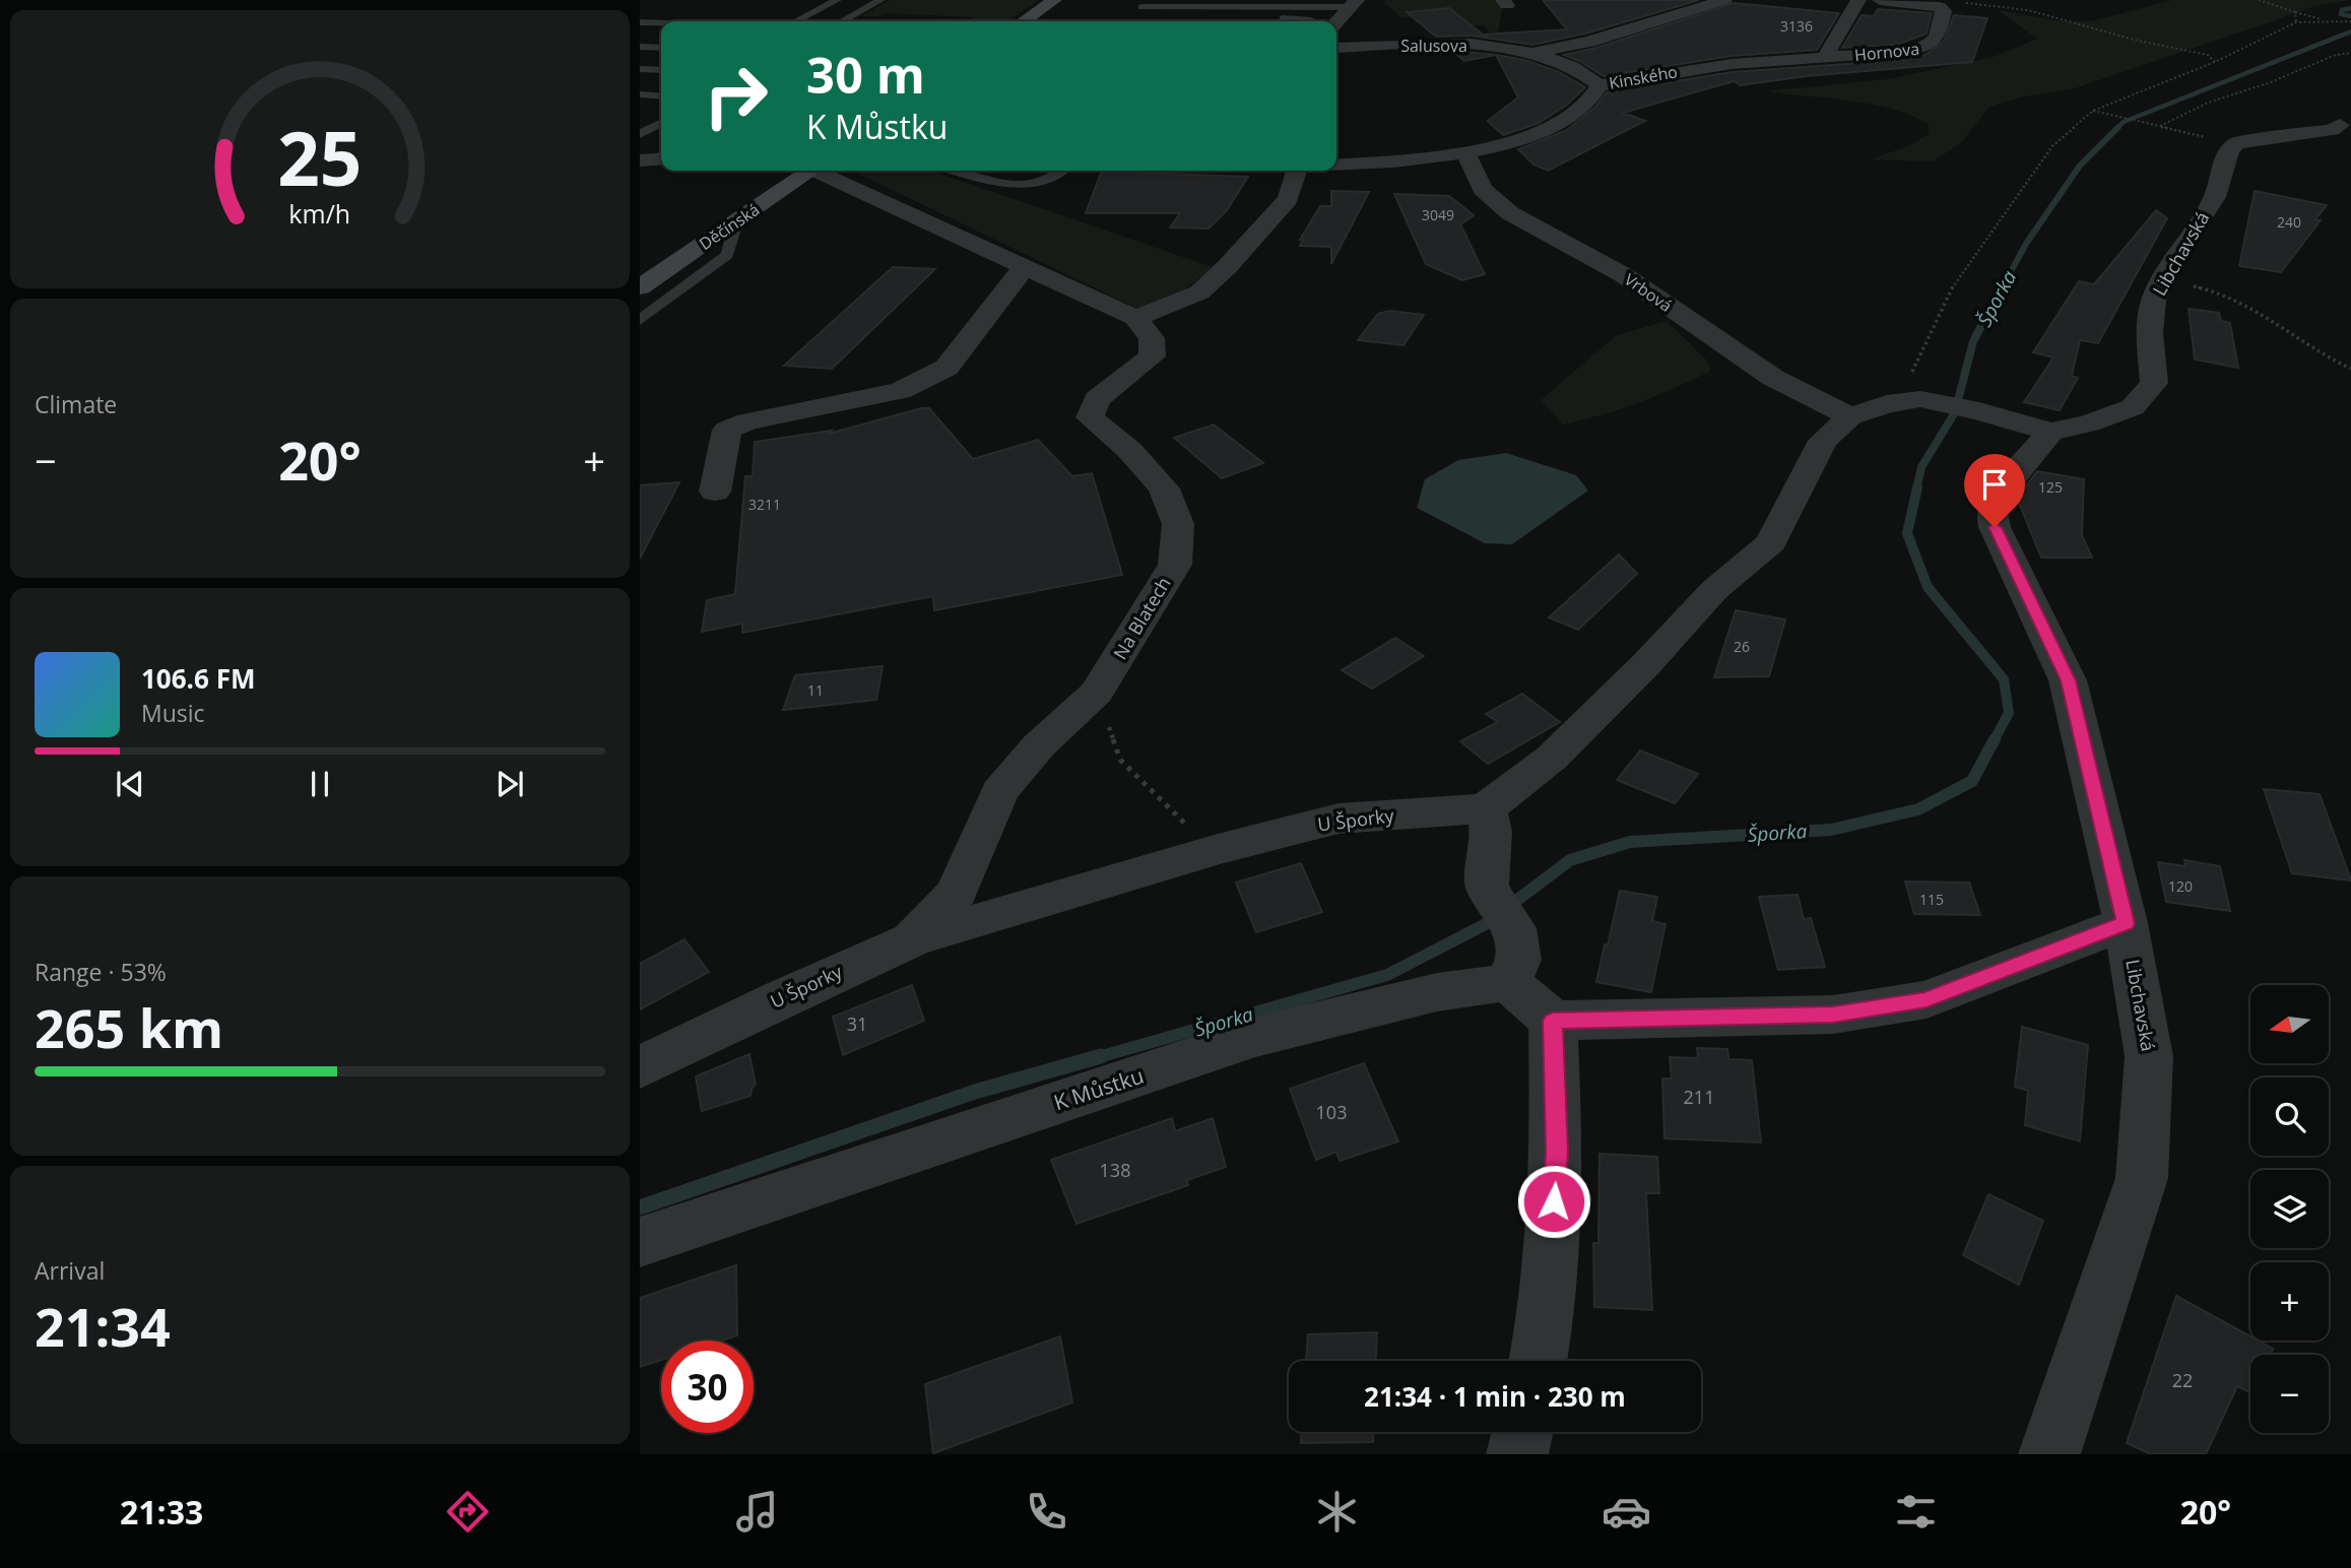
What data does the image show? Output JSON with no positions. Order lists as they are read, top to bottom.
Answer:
{
  "streets": {
    "main road": ["Děčínská"],
    "street": [
      "Salusova",
      "Hornova",
      "Kinského",
      "Libchavská",
      "Vrbová",
      "Na Blatech",
      "U Šporky",
      "K Můstku"
    ]
  },
  "crossings": [
    ["Salusova", "Kinského"],
    ["Hornova", "Kinského"],
    ["Kinského", "Vrbová"],
    ["Na Blatech", "U Šporky"]
  ],
  "water": ["Šporka"],
  "house_numbers": [
    "3136",
    "3049",
    "240",
    "125",
    "3211",
    "26",
    "11",
    "120",
    "115",
    "31",
    "211",
    "103",
    "138",
    "22"
  ],
  "north": "left",
  "page": {
    "turn": ["30 m", "K Můstku"],
    "tile": [
      "Climate",
      ["Range · 53%", "265 km"],
      ["Arrival", "21:34"]
    ],
    "heat": ["−", "20°", "+"],
    "song": ["106.6 FM", "Music"],
    "map_buttons": ["+", "−"],
    "limit": "30",
    "trip": "21:34 · 1 min · 230 m",
    "tabs": ["21:33", "20°"],
    "gauge": ["25", "km/h"]
  }
}
